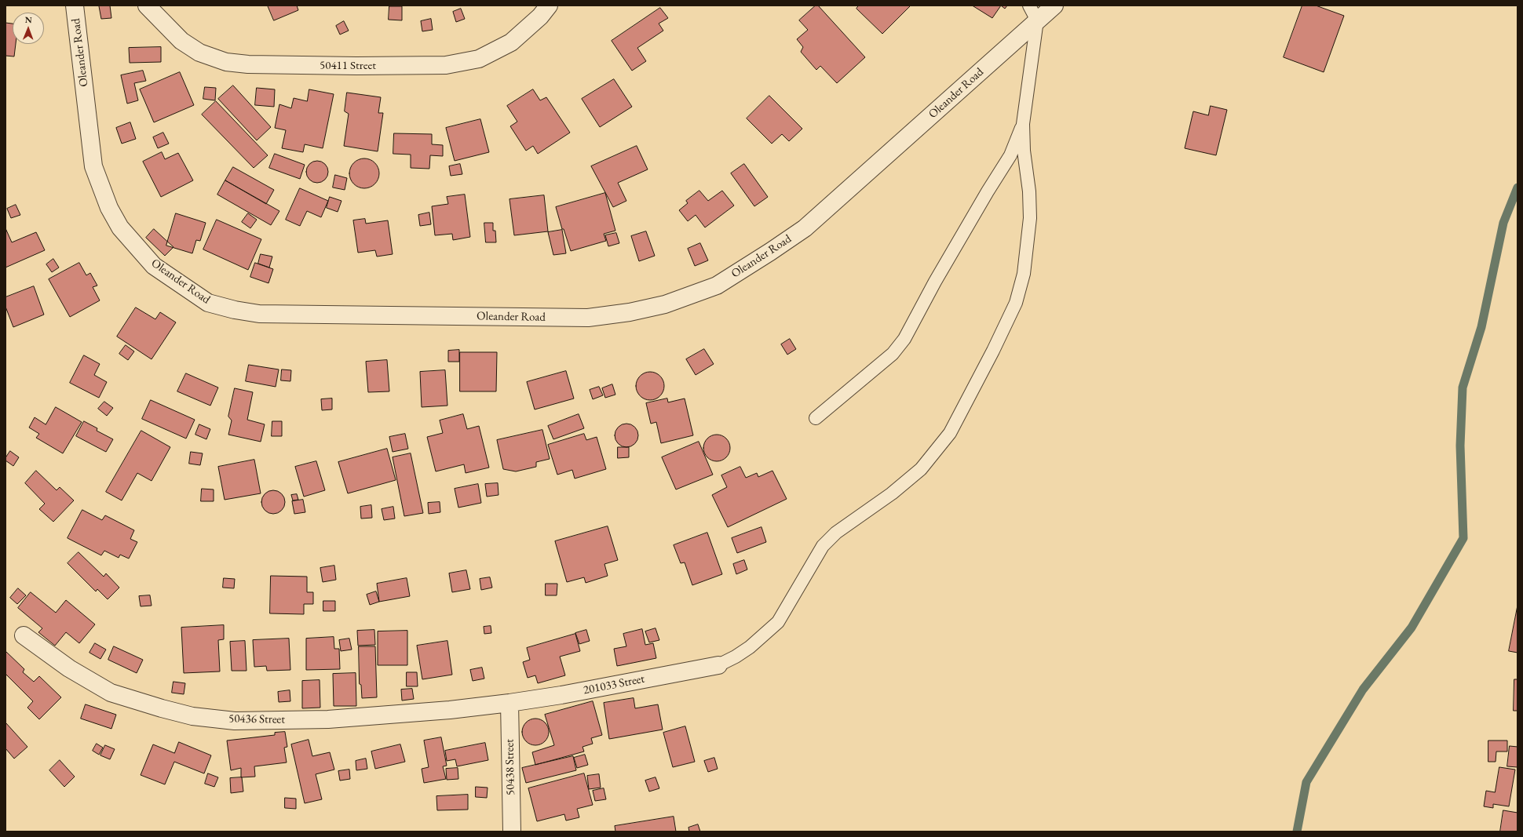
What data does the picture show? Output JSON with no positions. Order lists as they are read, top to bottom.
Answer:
{
  "streets": {
    "street": [
      "Oleander Road",
      "50411 Street",
      "201033 Street",
      "50436 Street",
      "50438 Street"
    ]
  },
  "crossings": [
    ["201033 Street", "50436 Street"],
    ["201033 Street", "50438 Street"],
    ["50436 Street", "50438 Street"]
  ],
  "north": "top"
}
